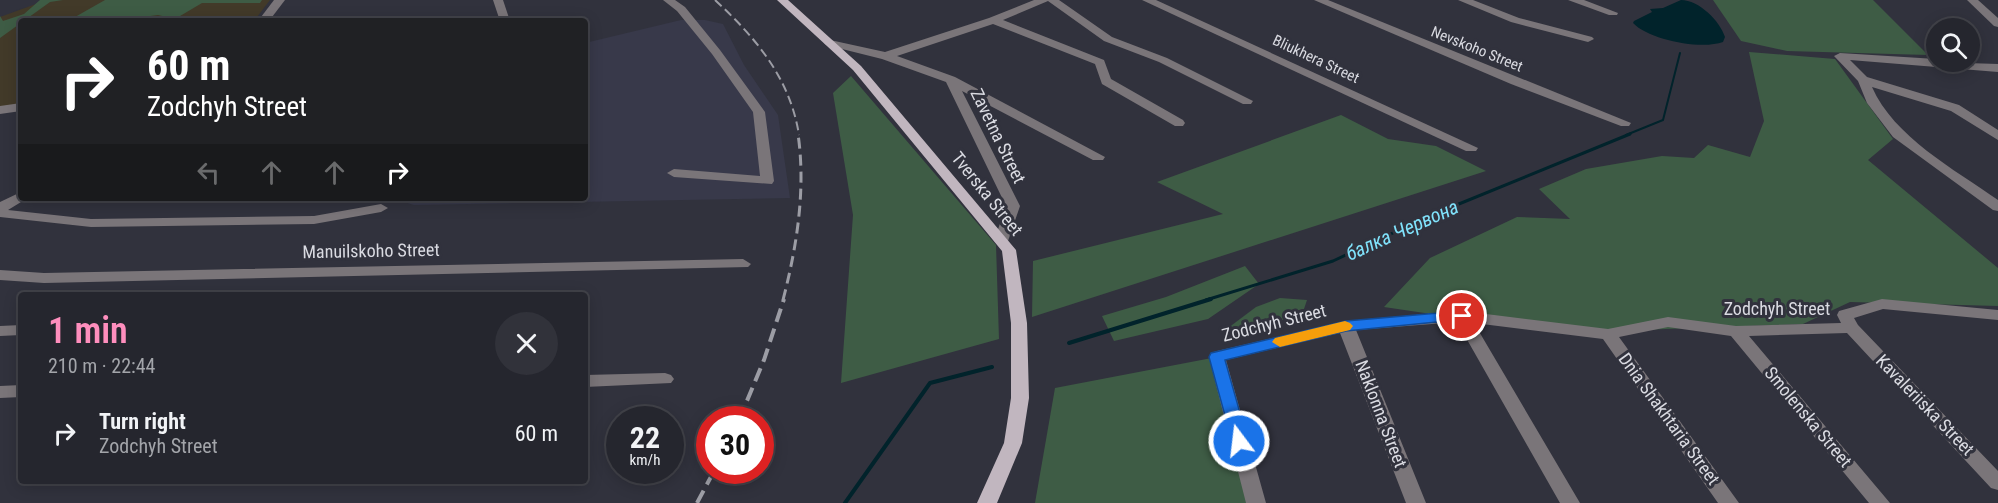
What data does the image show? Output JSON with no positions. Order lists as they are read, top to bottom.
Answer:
{
  "streets": {
    "main road": ["Tverska Street"],
    "street": [
      "Nevskoho Street",
      "Bliukhera Street",
      "Zavetna Street",
      "Manuilskoho Street",
      "Zodchyh Street",
      "Kavaleriiska Street",
      "Naklonna Street",
      "Smolenska Street",
      "Dnia Shakhtaria Street"
    ]
  },
  "crossings": [
    ["Zavetna Street", "Tverska Street"],
    ["Zodchyh Street", "Kavaleriiska Street"],
    ["Zodchyh Street", "Naklonna Street"],
    ["Zodchyh Street", "Smolenska Street"],
    ["Zodchyh Street", "Dnia Shakhtaria Street"]
  ],
  "water": ["балка Червона"],
  "page": {
    "turn": ["60 m", "Zodchyh Street"],
    "heading": ["1 min", "210 m · 22:44"],
    "list": [
      {
        "name": "Turn right",
        "note": "Zodchyh Street",
        "value": "60 m"
      }
    ],
    "speed": "22 km/h",
    "limit": "30"
  }
}
